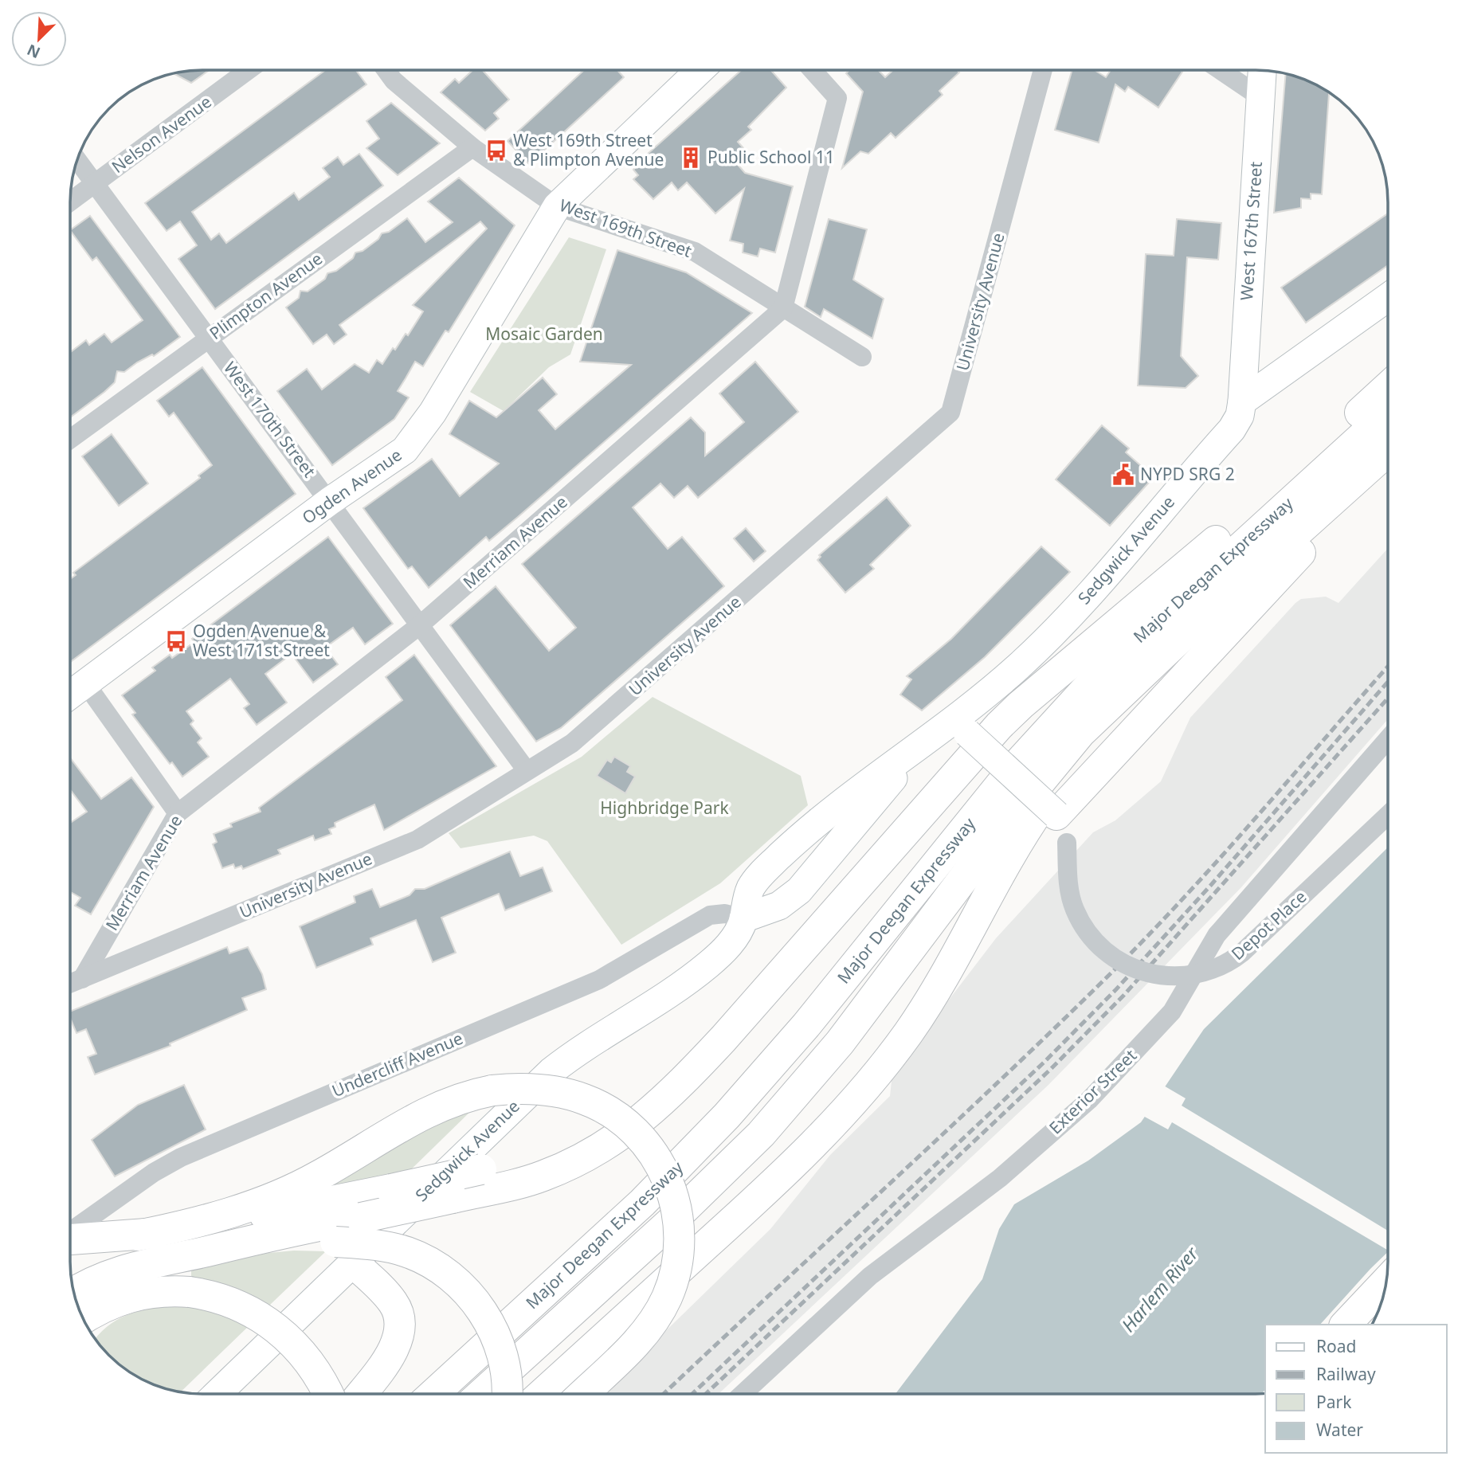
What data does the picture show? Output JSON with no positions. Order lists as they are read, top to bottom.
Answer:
{
  "streets": {
    "highway": ["Major Deegan Expressway"],
    "main road": [
      "West 167th Street",
      "Ogden Avenue",
      "Sedgwick Avenue",
      "Depot Place"
    ],
    "street": [
      "Nelson Avenue",
      "West 169th Street",
      "Plimpton Avenue",
      "University Avenue",
      "West 170th Street",
      "Merriam Avenue",
      "Undercliff Avenue",
      "Exterior Street"
    ]
  },
  "crossings": [
    ["Nelson Avenue", "West 170th Street"],
    ["West 169th Street", "Plimpton Avenue"],
    ["West 169th Street", "Ogden Avenue"],
    ["West 169th Street", "Merriam Avenue"],
    ["West 167th Street", "Sedgwick Avenue"],
    ["Plimpton Avenue", "West 170th Street"],
    ["University Avenue", "West 170th Street"],
    ["University Avenue", "Merriam Avenue"],
    ["West 170th Street", "Ogden Avenue"],
    ["West 170th Street", "Merriam Avenue"],
    ["Sedgwick Avenue", "Depot Place"],
    ["Sedgwick Avenue", "Undercliff Avenue"]
  ],
  "water": ["Harlem River"],
  "parks": ["Mosaic Garden", "Highbridge Park"],
  "places": {
    "bus stop": ["West 169th Street & Plimpton Avenue", "Ogden Avenue & West 171st Street"],
    "building": ["Public School 11"],
    "public building": ["NYPD SRG 2"]
  },
  "legend": [
    "Road",
    "Railway",
    "Park",
    "Water"
  ],
  "north": "bottom left"
}
